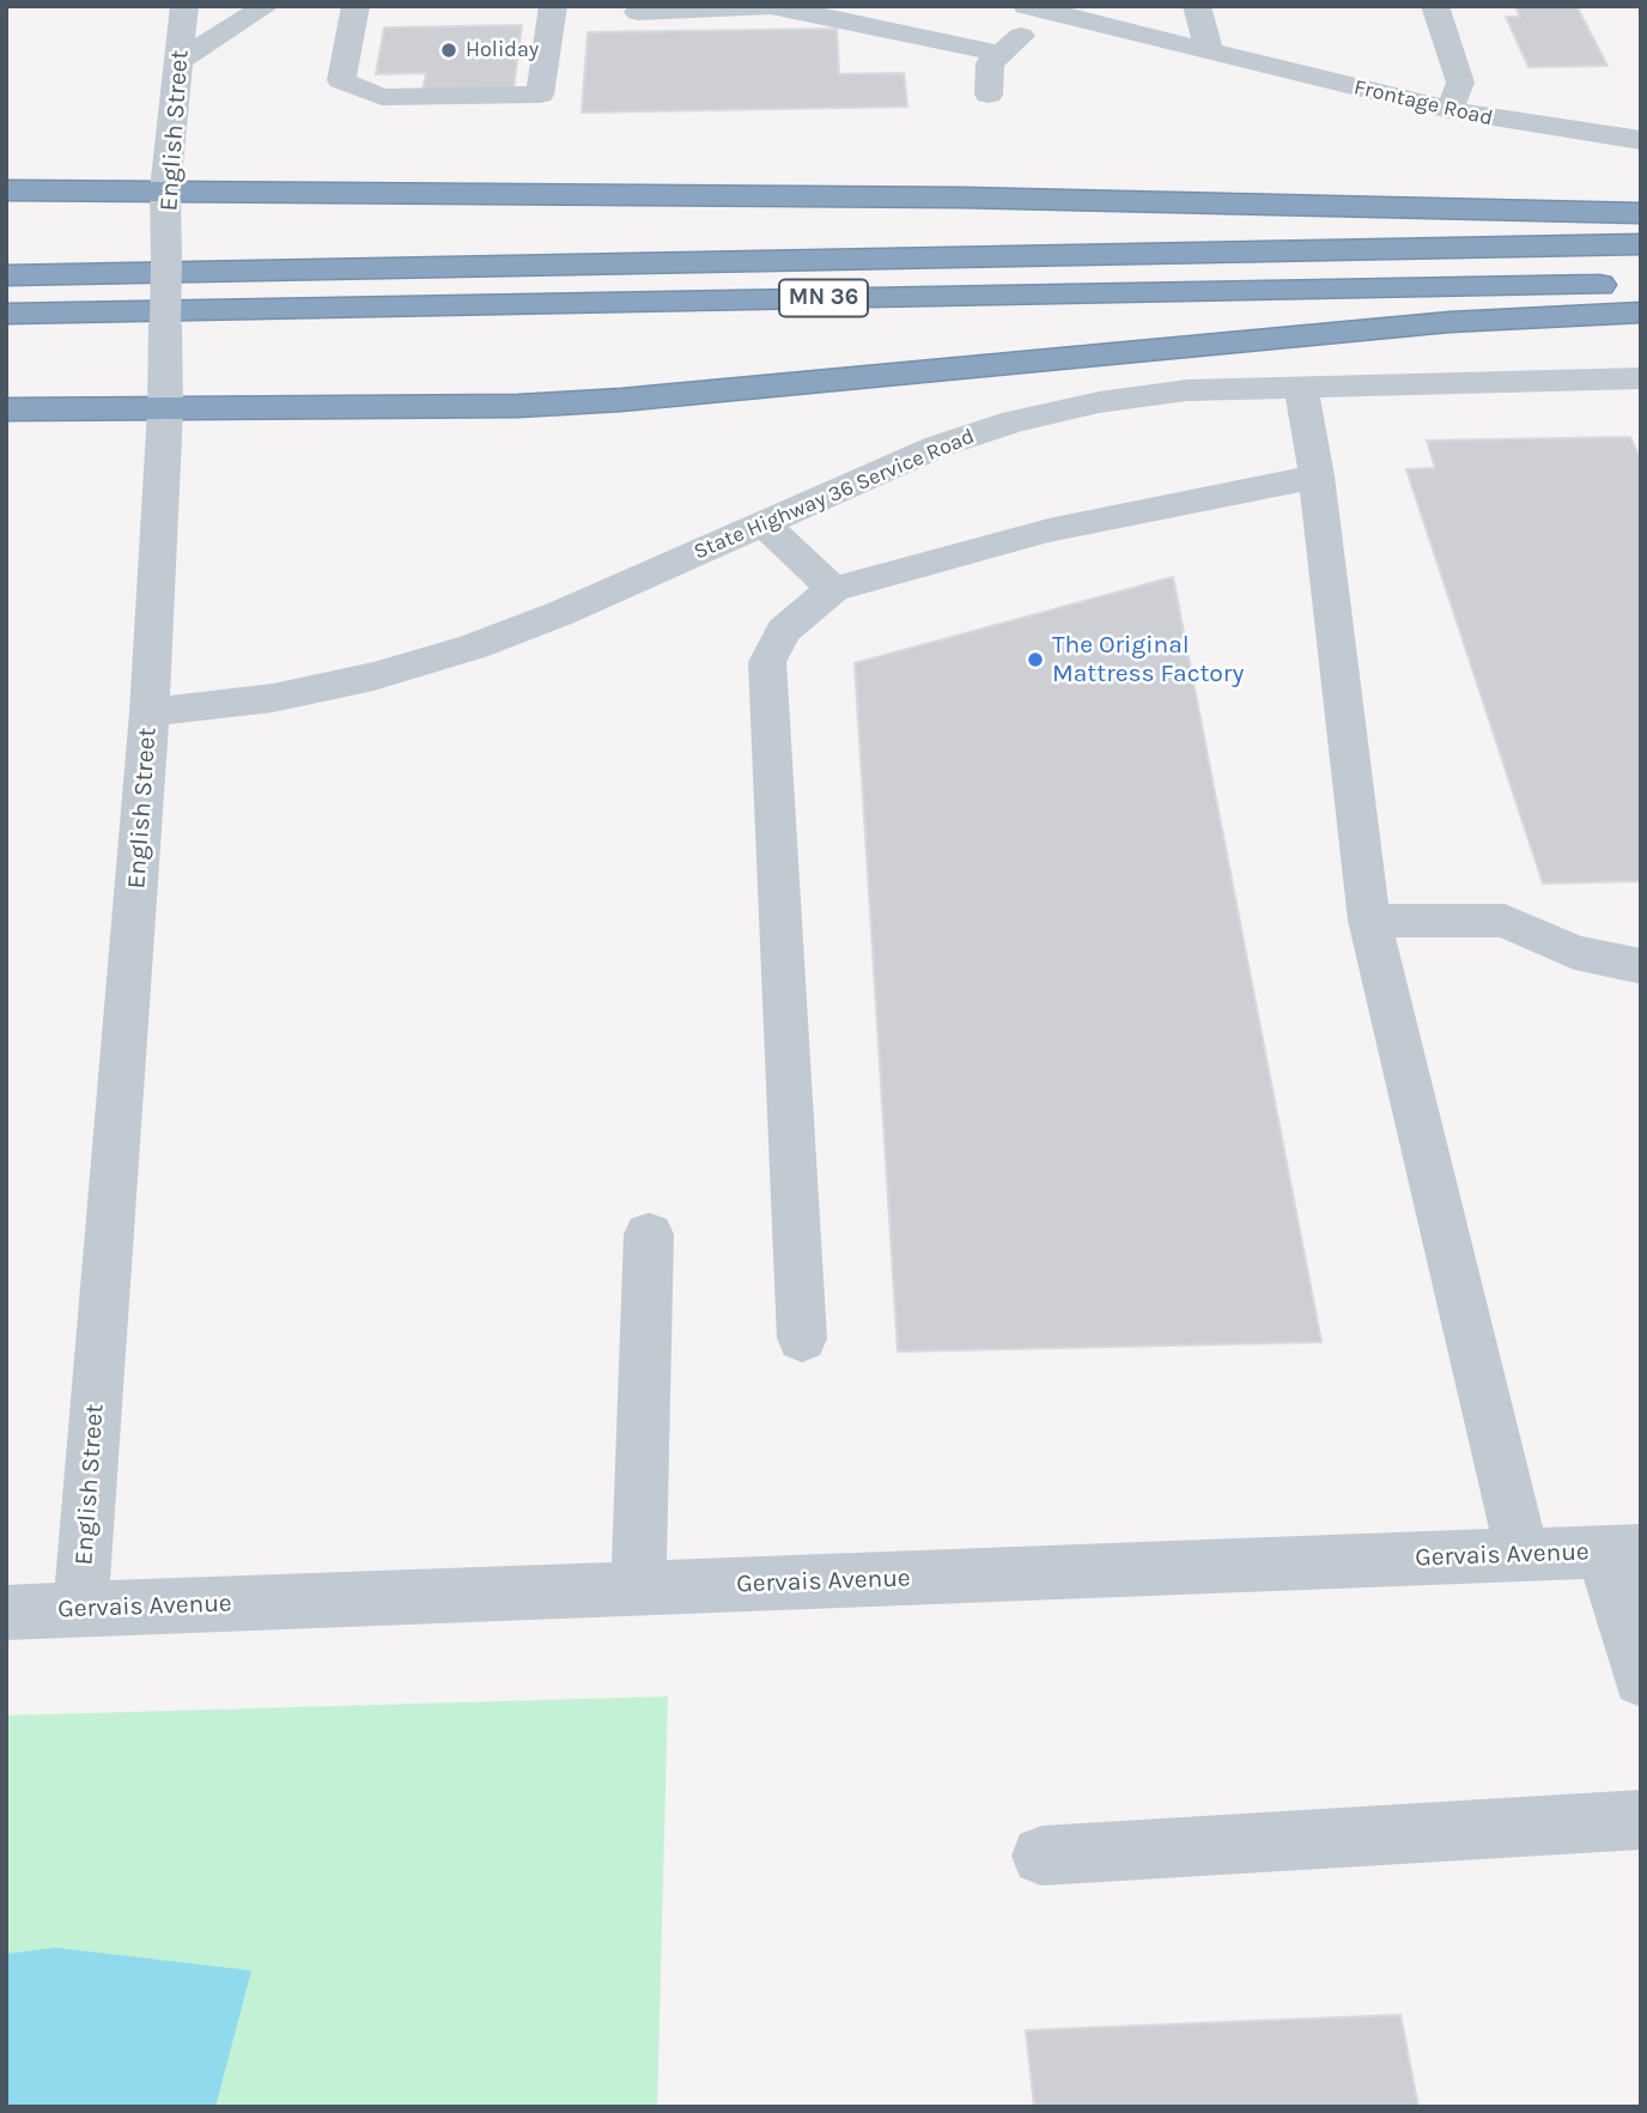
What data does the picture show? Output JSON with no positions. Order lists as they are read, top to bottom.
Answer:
{
  "streets": {
    "highway": ["MN 36"],
    "street": [
      "Frontage Road",
      "English Street",
      "State Highway 36 Service Road",
      "Gervais Avenue"
    ]
  },
  "crossings": [
    ["English Street", "State Highway 36 Service Road"],
    ["English Street", "Gervais Avenue"]
  ],
  "places": ["Holiday", "The Original Mattress Factory"]
}
